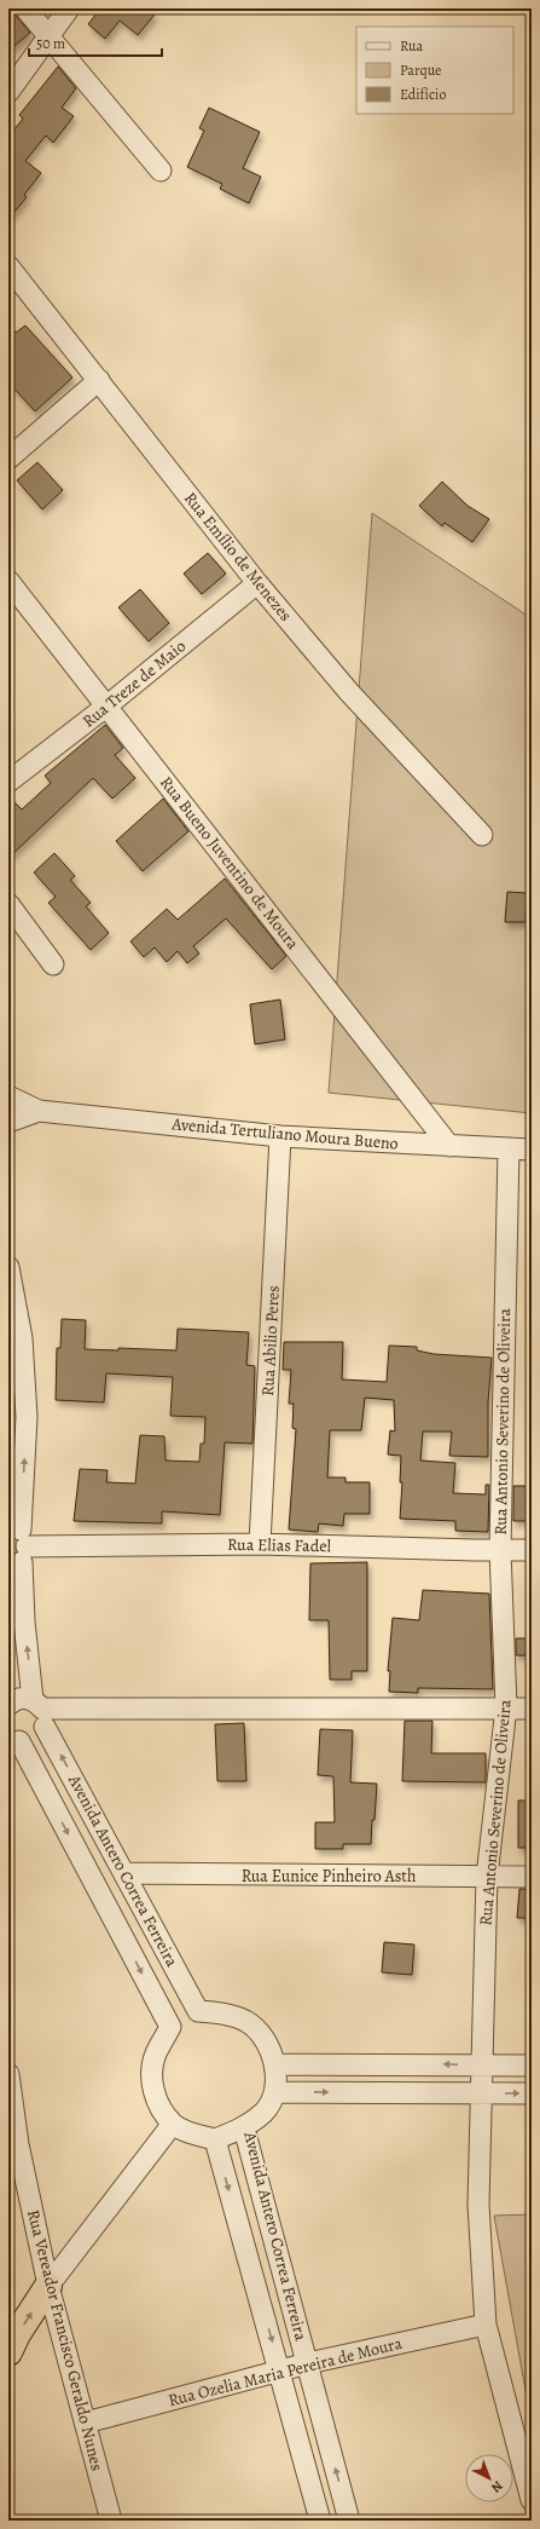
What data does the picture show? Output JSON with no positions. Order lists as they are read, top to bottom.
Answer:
{
  "streets": {
    "street": [
      "Rua Emílio de Menezes",
      "Rua Treze de Maio",
      "Rua Bueno Juventino de Moura",
      "Avenida Tertuliano Moura Bueno",
      "Rua Abilio Peres",
      "Rua Antonio Severino de Oliveira",
      "Rua Elias Fadel",
      "Avenida Antero Correa Ferreira",
      "Rua Eunice Pinheiro Asth",
      "Rua Vereador Francisco Geraldo Nunes",
      "Rua Ozelia Maria Pereira de Moura"
    ]
  },
  "crossings": [
    ["Rua Emílio de Menezes", "Rua Treze de Maio"],
    ["Rua Treze de Maio", "Rua Bueno Juventino de Moura"],
    ["Rua Bueno Juventino de Moura", "Avenida Tertuliano Moura Bueno"],
    ["Avenida Tertuliano Moura Bueno", "Rua Abilio Peres"],
    ["Avenida Tertuliano Moura Bueno", "Rua Antonio Severino de Oliveira"],
    ["Rua Abilio Peres", "Rua Elias Fadel"],
    ["Rua Antonio Severino de Oliveira", "Rua Elias Fadel"],
    ["Rua Antonio Severino de Oliveira", "Rua Eunice Pinheiro Asth"],
    ["Rua Antonio Severino de Oliveira", "Rua Ozelia Maria Pereira de Moura"],
    ["Avenida Antero Correa Ferreira", "Rua Eunice Pinheiro Asth"],
    ["Avenida Antero Correa Ferreira", "Rua Ozelia Maria Pereira de Moura"],
    ["Rua Vereador Francisco Geraldo Nunes", "Rua Ozelia Maria Pereira de Moura"]
  ],
  "legend": ["Rua", "Parque", "Edifício"],
  "scale_bar": "50 m",
  "north": "bottom right"
}
